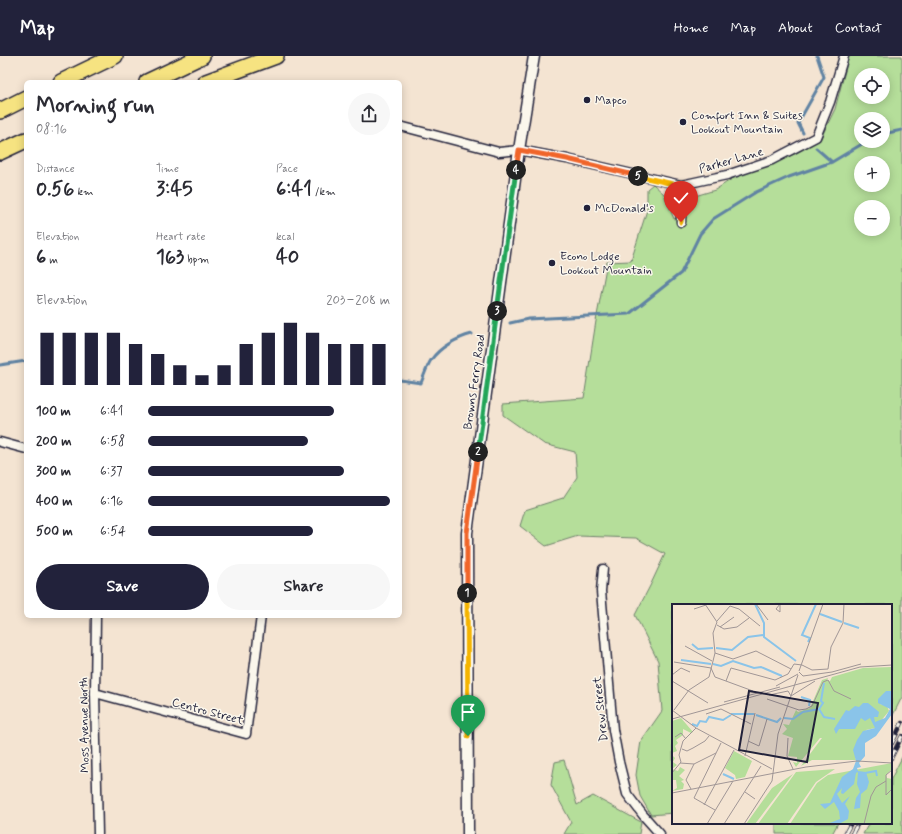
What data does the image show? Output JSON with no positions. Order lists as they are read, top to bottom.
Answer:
{
  "streets": {
    "street": [
      "Parker Lane",
      "Browns Ferry Road",
      "Drew Street",
      "Centro Street",
      "Moss Avenue North"
    ]
  },
  "crossings": [
    ["Parker Lane", "Browns Ferry Road"],
    ["Centro Street", "Moss Avenue North"]
  ],
  "places": [
    "Mapco",
    "Comfort Inn & Suites Lookout Mountain",
    "McDonald's",
    "Econo Lodge Lookout Mountain"
  ],
  "page": {
    "header": "Map",
    "nav": [
      "Home",
      "Map",
      "About",
      "Contact"
    ],
    "map_buttons": ["+", "−"],
    "heading": ["Morning run", "08:16"],
    "stats": [
      ["Distance", "0.56 km"],
      ["Time", "3:45"],
      ["Pace", "6:41 /km"],
      ["Elevation", "6 m"],
      ["Heart rate", "163 bpm"],
      ["kcal", "40"]
    ],
    "pins": [
      "4",
      "5",
      "3",
      "2",
      "1"
    ],
    "chart": ["Elevation", "203–208 m"],
    "list": [
      {
        "name": "100 m",
        "note": "6:41"
      },
      {
        "name": "200 m",
        "note": "6:58"
      },
      {
        "name": "300 m",
        "note": "6:37"
      },
      {
        "name": "400 m",
        "note": "6:16"
      },
      {
        "name": "500 m",
        "note": "6:54"
      }
    ],
    "buttons": ["Save", "Share"]
  }
}
